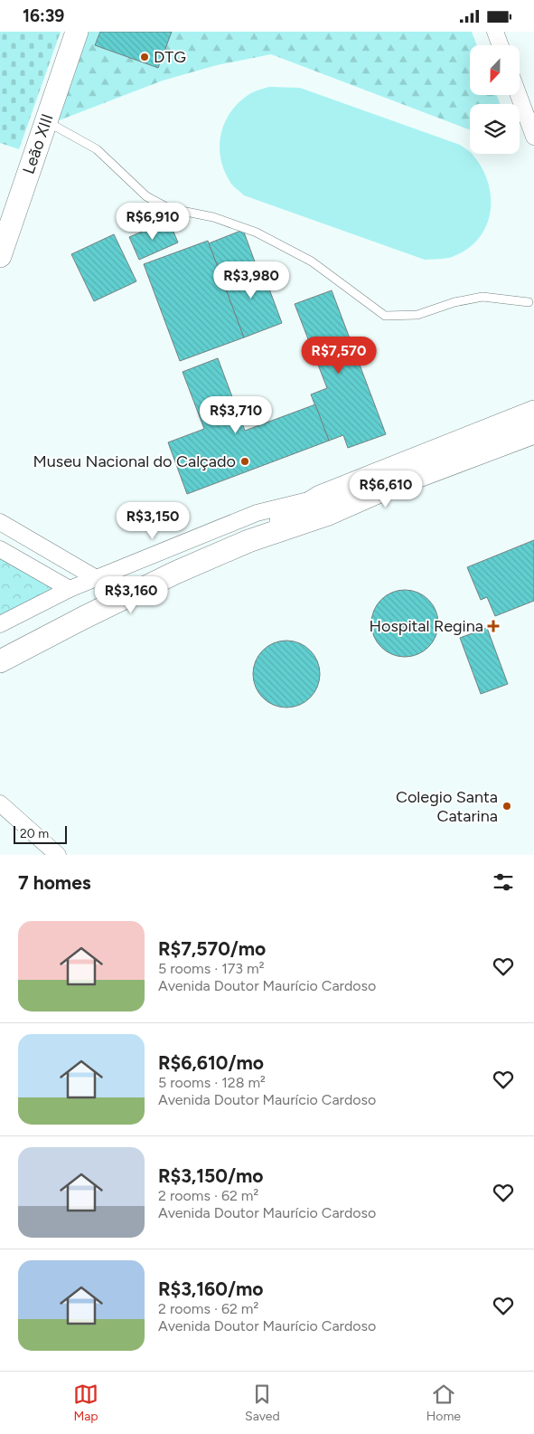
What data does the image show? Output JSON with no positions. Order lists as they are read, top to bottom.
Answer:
{
  "streets": {
    "main road": ["Leão XIII"]
  },
  "places": {
    "other": ["DTG", "Museu Nacional do Calçado", "Colegio Santa Catarina"],
    "health": ["Hospital Regina"]
  },
  "scale_bar": "20 m",
  "north": "bottom",
  "page": {
    "status": "16:39",
    "price": [
      "R$6,910",
      "R$3,980",
      "R$7,570",
      "R$3,710",
      "R$6,610",
      "R$3,150",
      "R$3,160"
    ],
    "scale": "20 m",
    "heading": "7 homes",
    "list": [
      {
        "name": "R$7,570/mo",
        "note": "5 rooms · 173 m² · Avenida Doutor Maurício Cardoso"
      },
      {
        "name": "R$6,610/mo",
        "note": "5 rooms · 128 m² · Avenida Doutor Maurício Cardoso"
      },
      {
        "name": "R$3,150/mo",
        "note": "2 rooms · 62 m² · Avenida Doutor Maurício Cardoso"
      },
      {
        "name": "R$3,160/mo",
        "note": "2 rooms · 62 m² · Avenida Doutor Maurício Cardoso"
      }
    ],
    "tabs": ["Map", "Saved", "Home"]
  }
}
